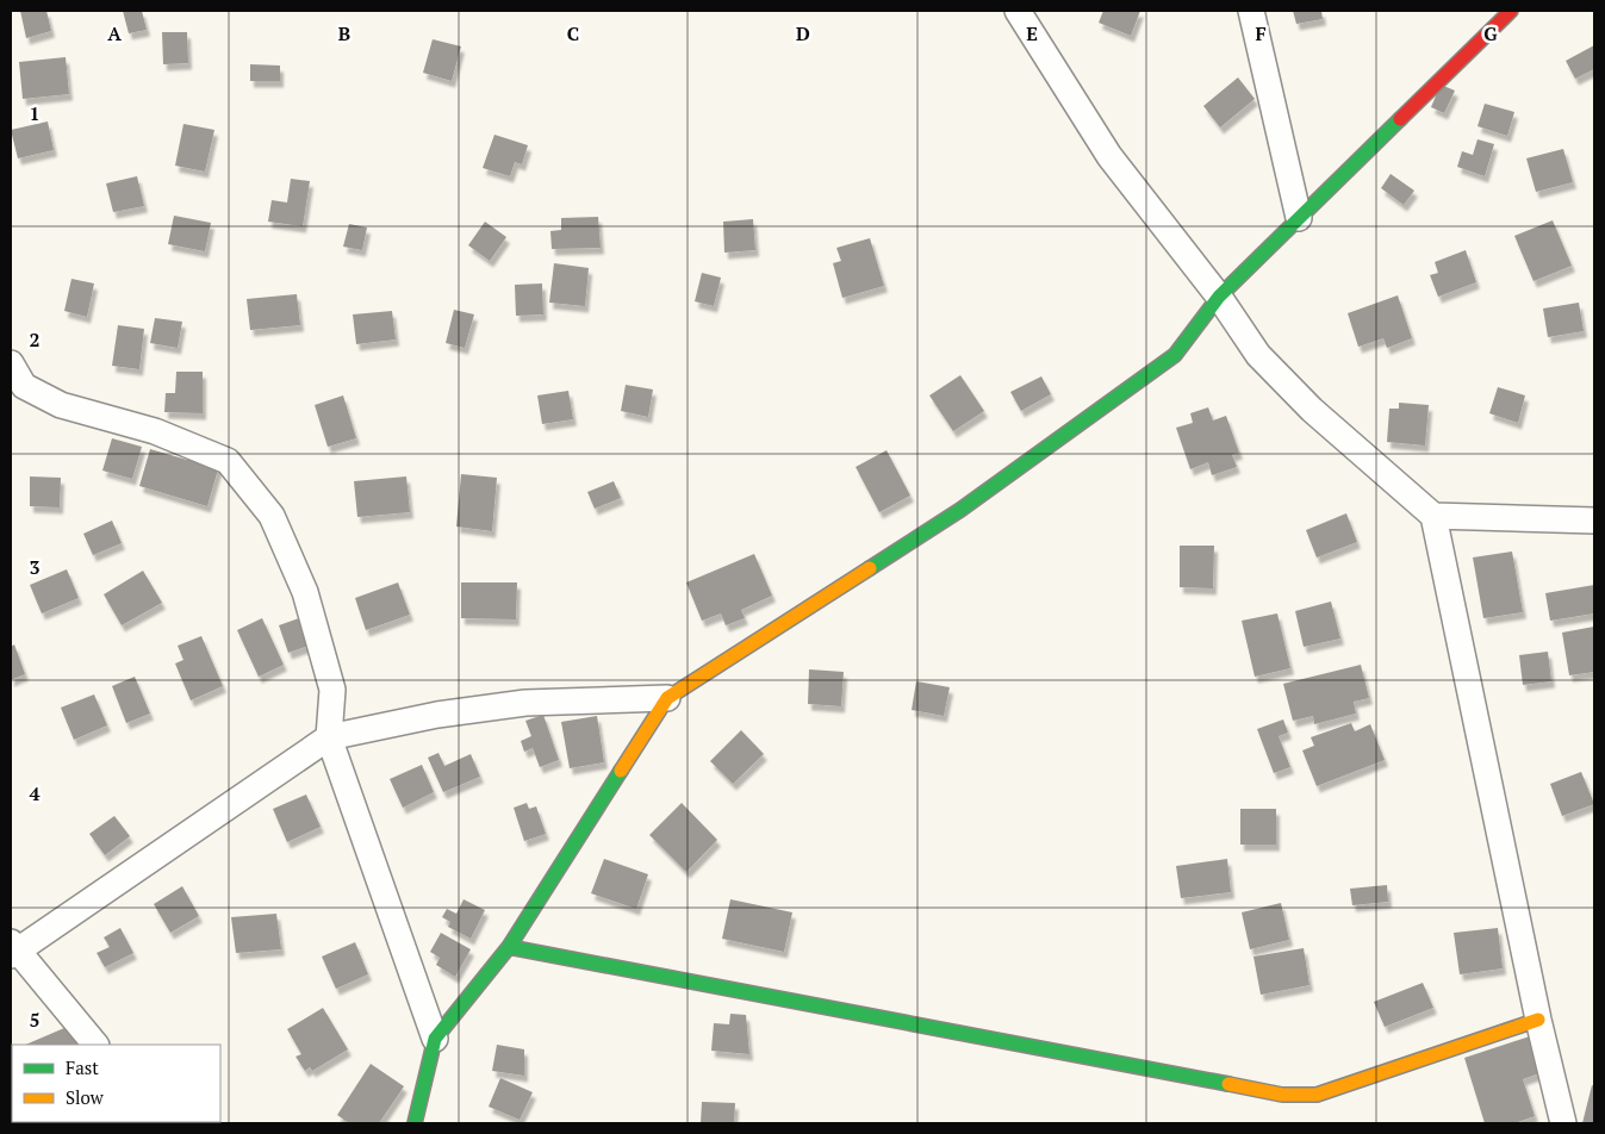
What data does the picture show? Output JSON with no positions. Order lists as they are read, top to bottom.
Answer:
{
  "legend": ["Fast", "Slow"],
  "grid": {
    "columns": [
      "A",
      "B",
      "C",
      "D",
      "E",
      "F",
      "G"
    ],
    "rows": [
      "1",
      "2",
      "3",
      "4",
      "5"
    ]
  }
}
